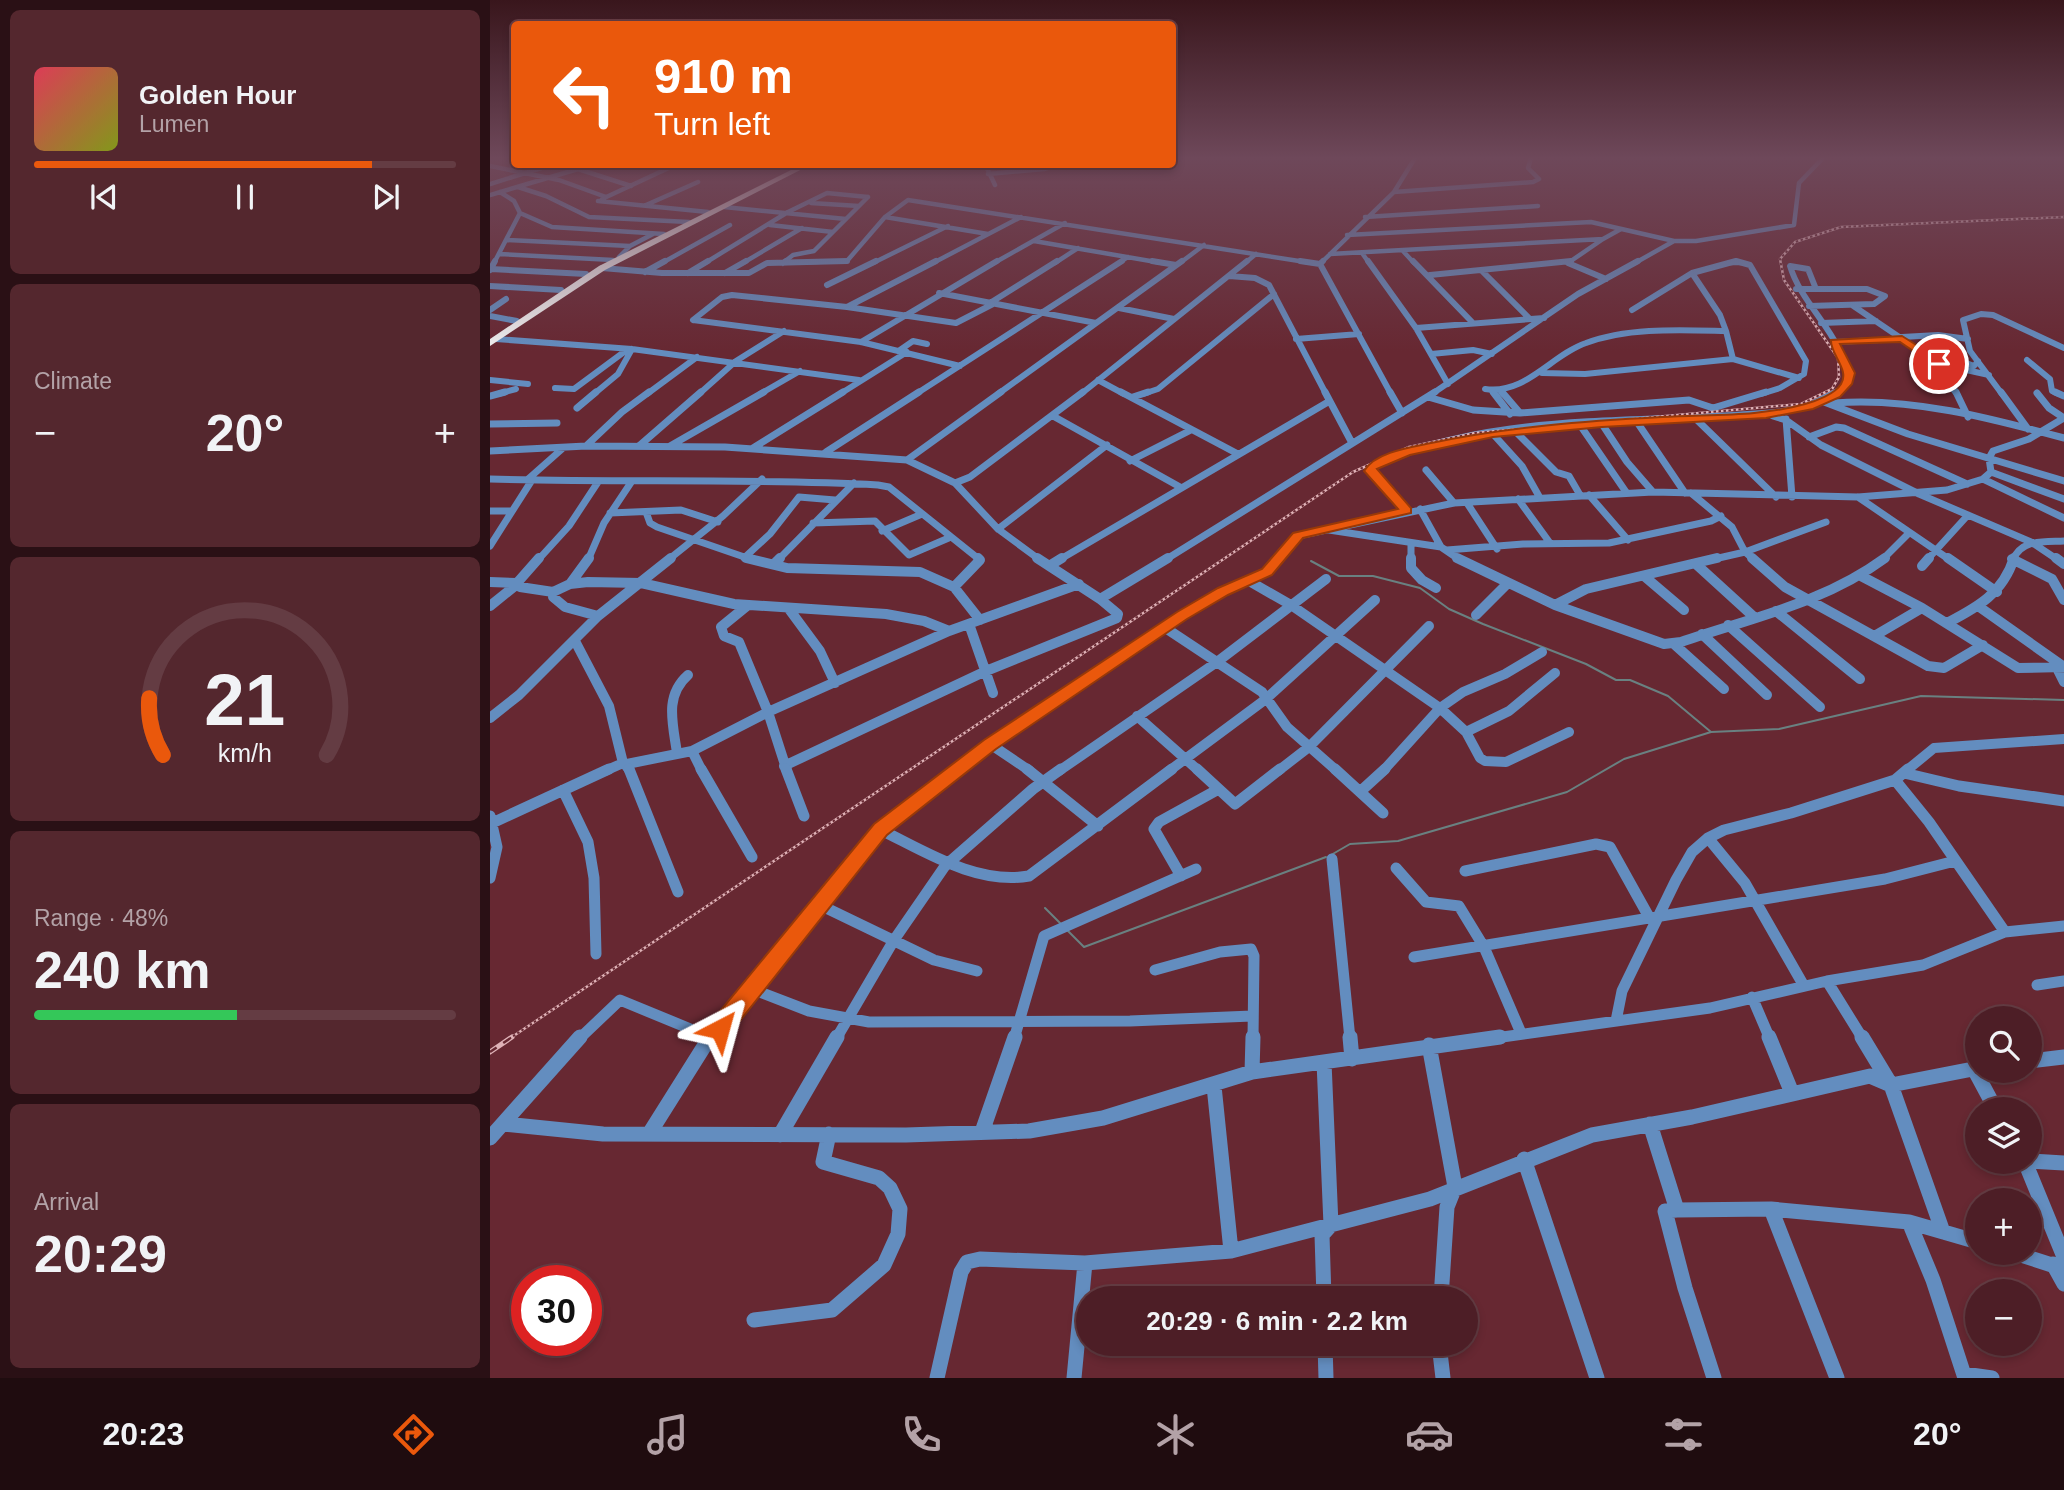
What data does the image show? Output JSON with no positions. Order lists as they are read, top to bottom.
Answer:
{
  "page": {
    "turn": ["910 m", "Turn left"],
    "song": ["Golden Hour", "Lumen"],
    "tile": [
      "Climate",
      ["Range · 48%", "240 km"],
      ["Arrival", "20:29"]
    ],
    "heat": ["−", "20°", "+"],
    "map_buttons": ["+", "−"],
    "limit": "30",
    "trip": "20:29 · 6 min · 2.2 km",
    "tabs": ["20:23", "20°"],
    "gauge": ["21", "km/h"]
  }
}
